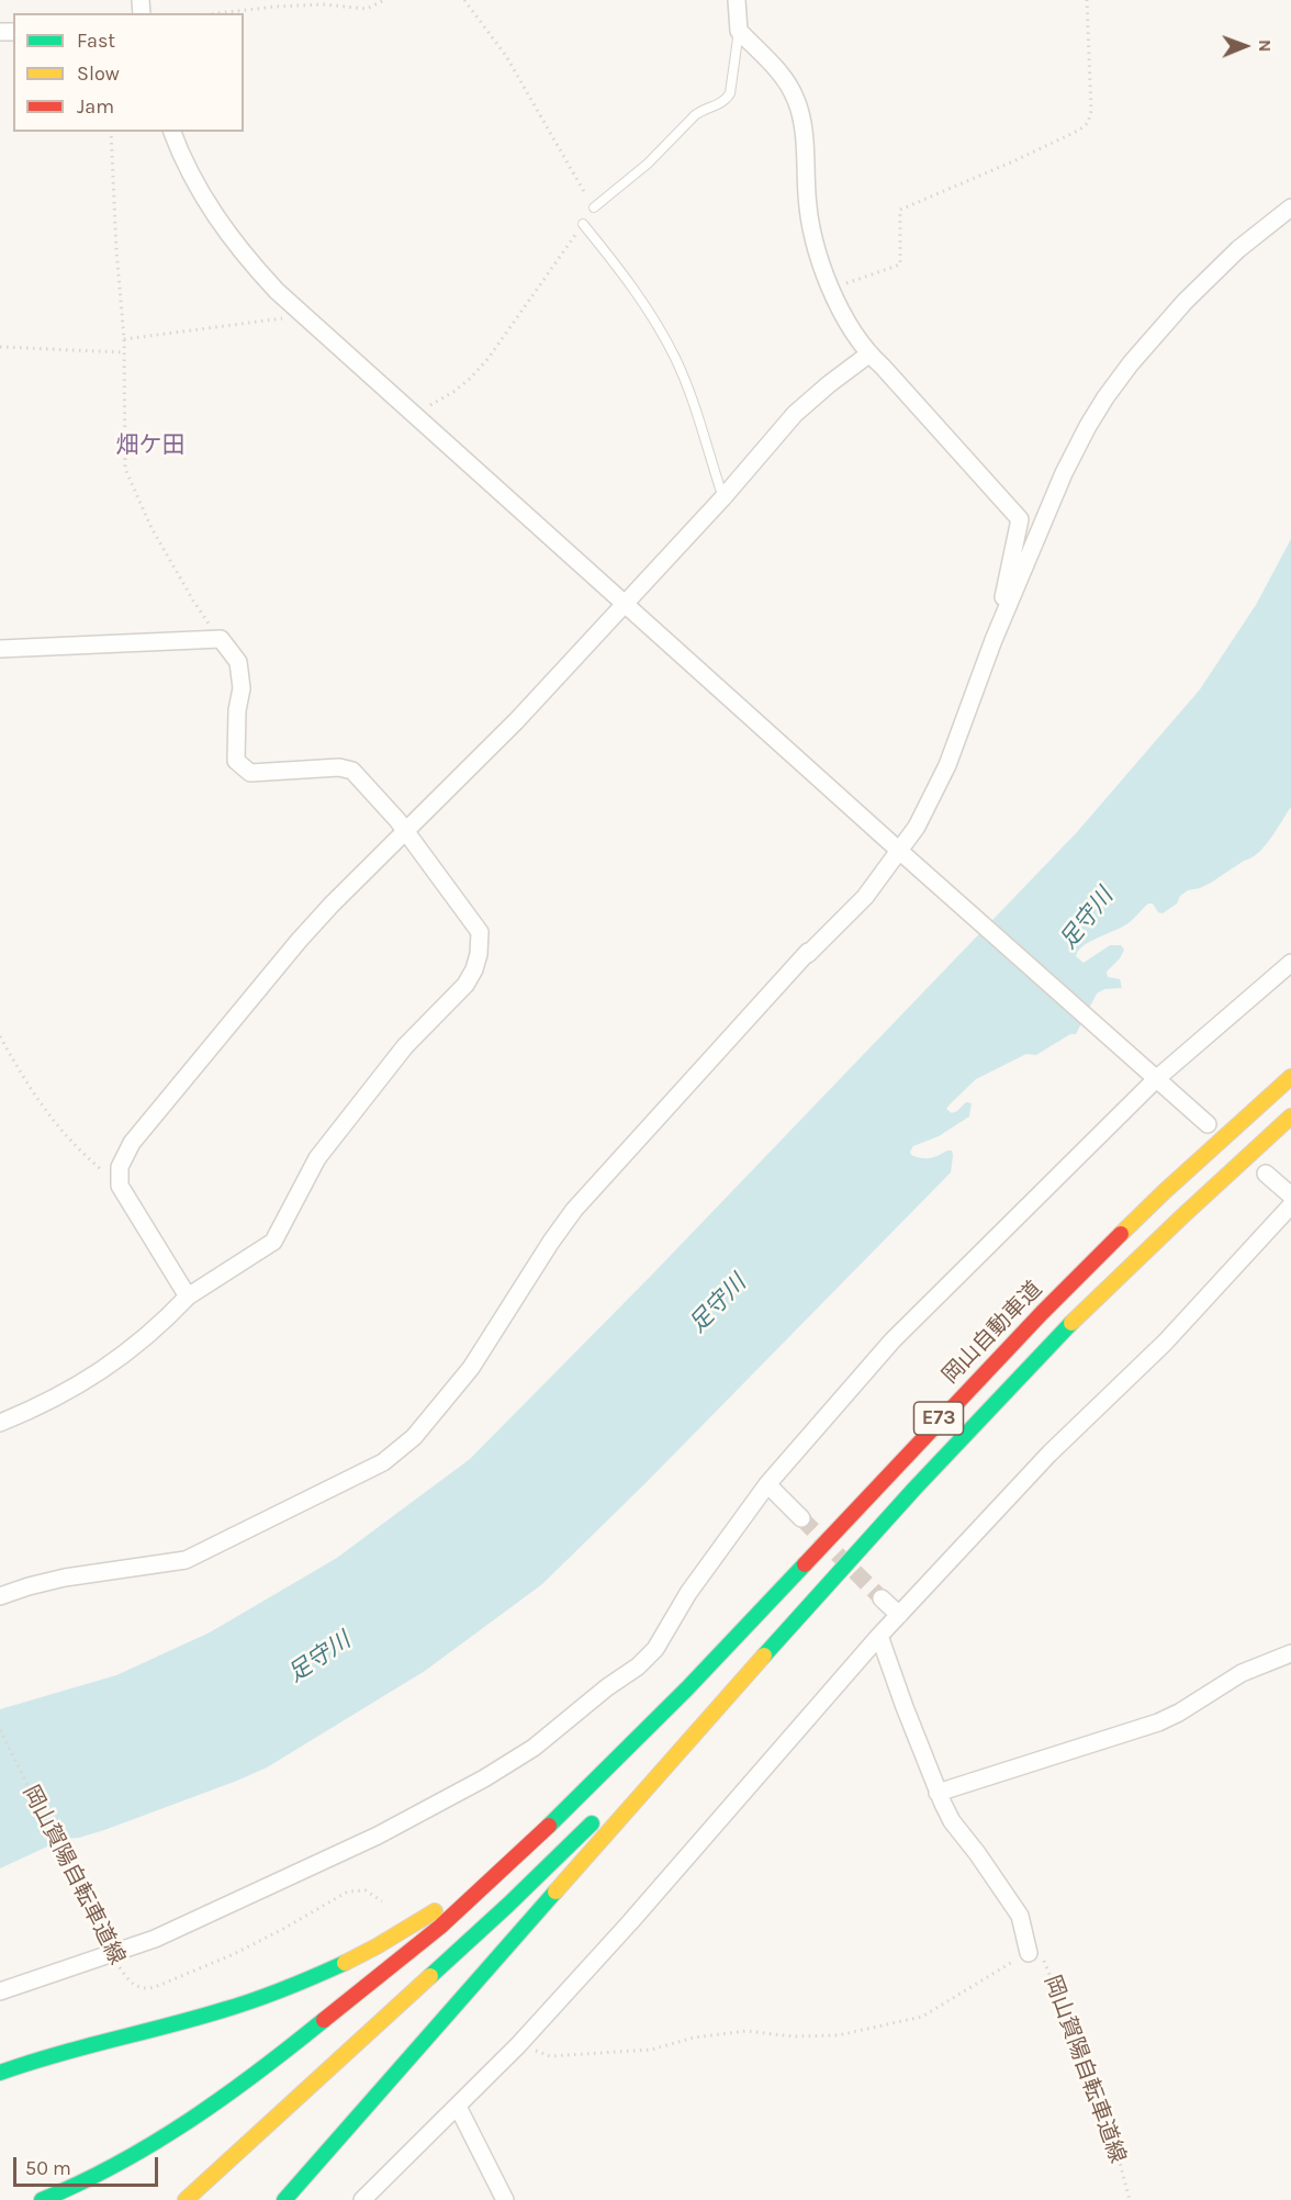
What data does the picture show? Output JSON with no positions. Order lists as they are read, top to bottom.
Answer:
{
  "streets": {
    "highway": ["岡山自動車道", "E73"],
    "path": ["岡山賀陽自転車道線"]
  },
  "districts": ["畑ケ田"],
  "water": ["足守川"],
  "legend": ["Fast", "Slow", "Jam"],
  "scale_bar": "50 m",
  "north": "right"
}
